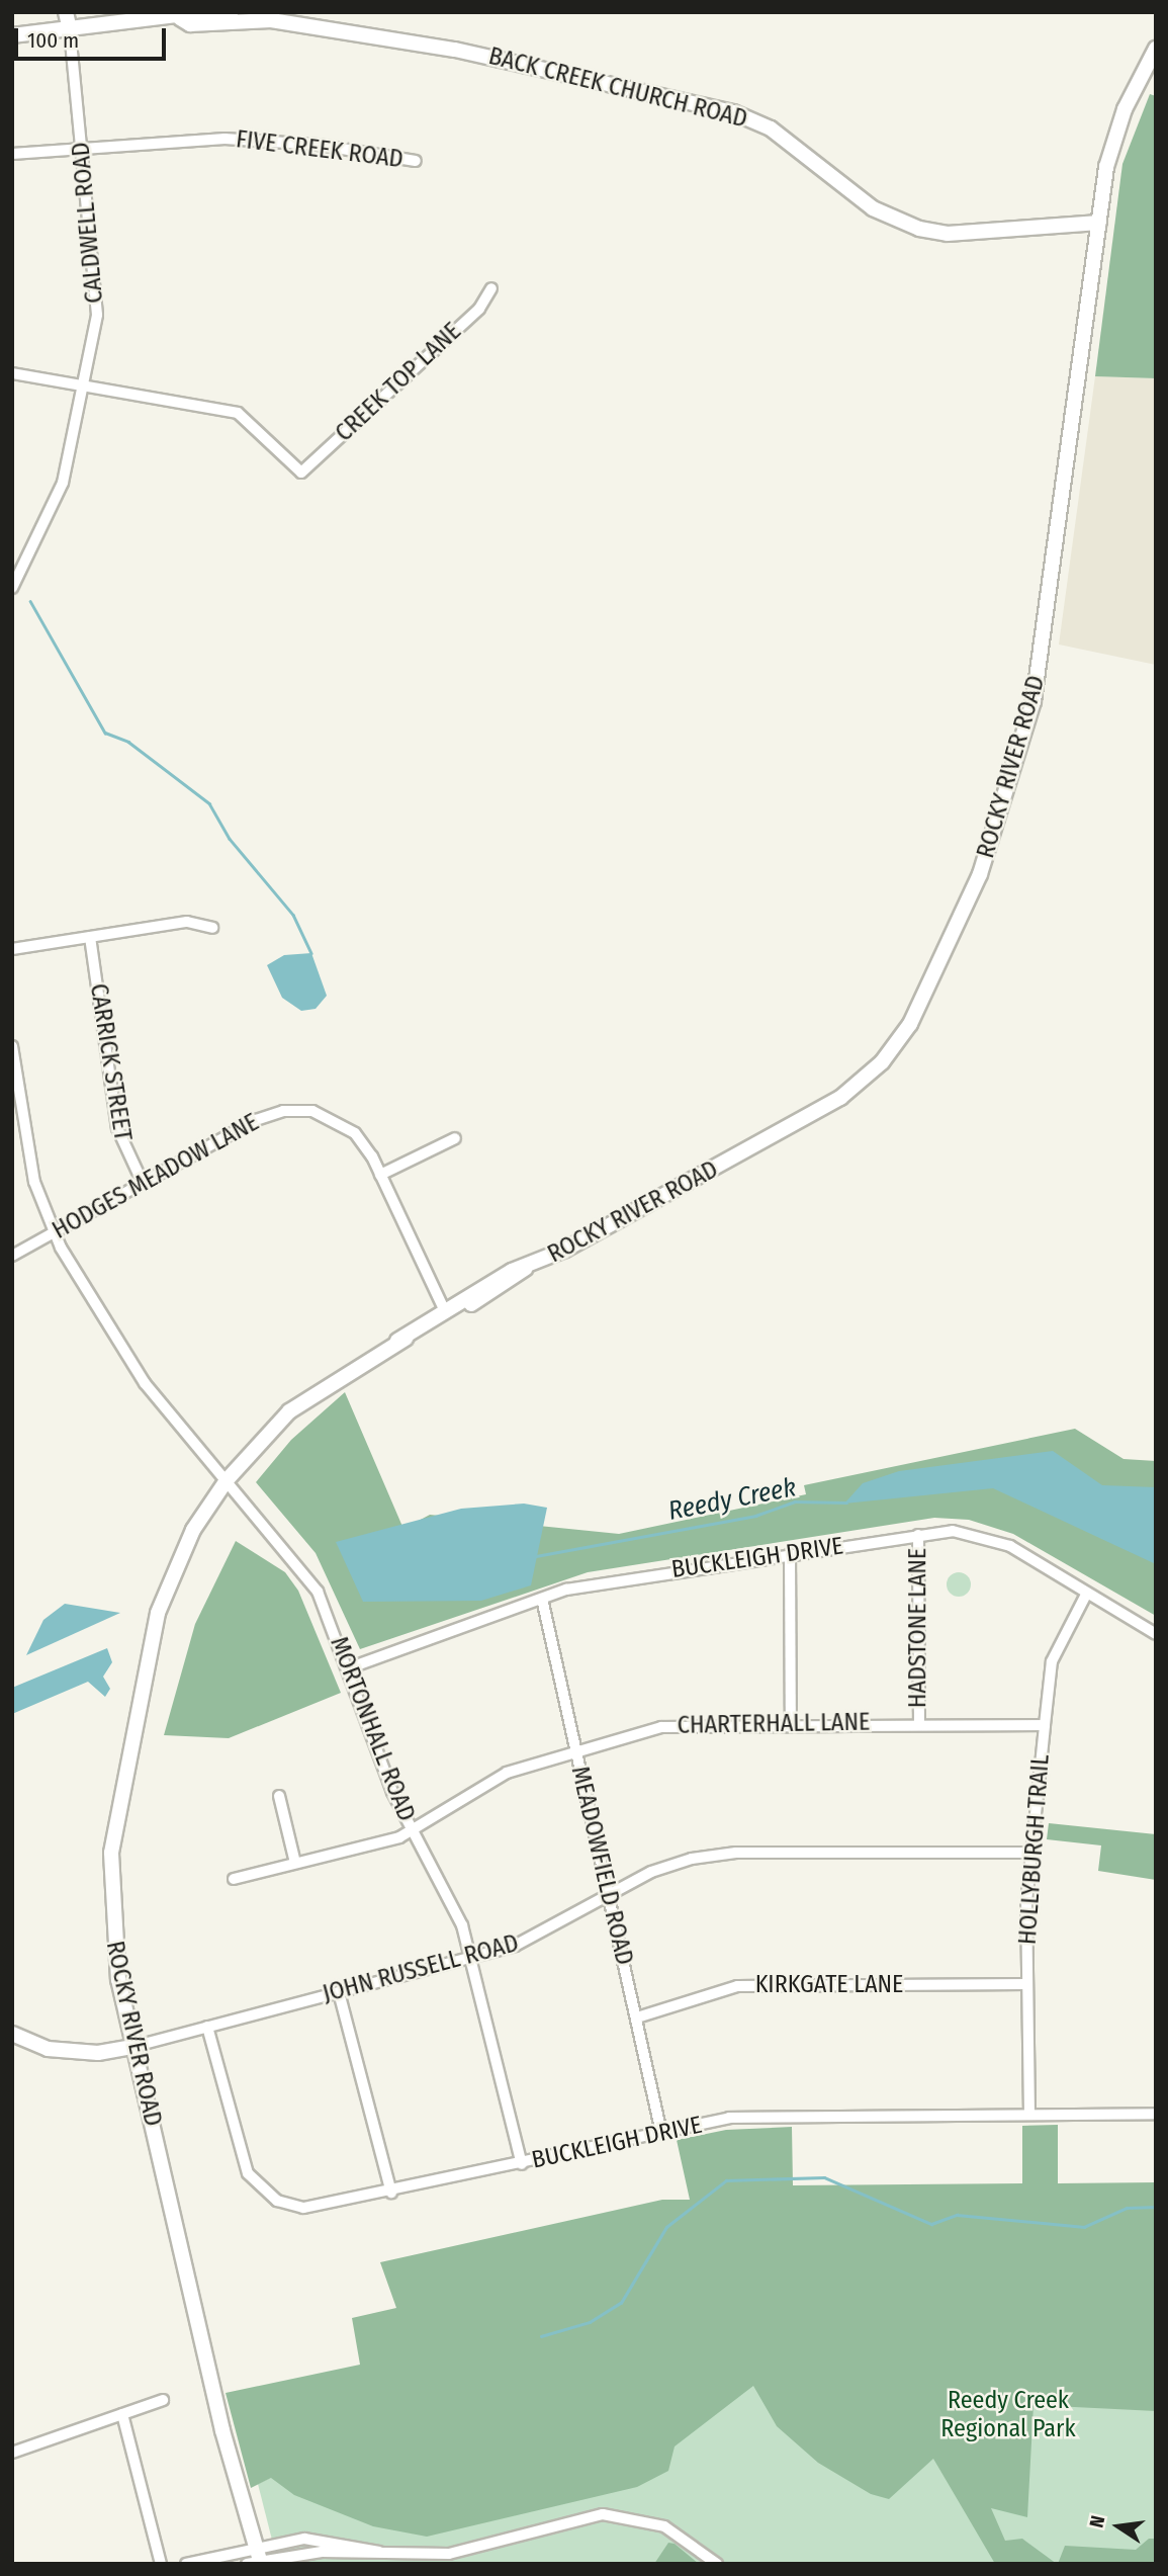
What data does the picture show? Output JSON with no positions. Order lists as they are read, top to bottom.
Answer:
{
  "streets": {
    "street": [
      "BACK CREEK CHURCH ROAD",
      "FIVE CREEK ROAD",
      "CALDWELL ROAD",
      "CREEK TOP LANE",
      "ROCKY RIVER ROAD",
      "CARRICK STREET",
      "HODGES MEADOW LANE",
      "BUCKLEIGH DRIVE",
      "HADSTONE LANE",
      "CHARTERHALL LANE",
      "MORTONHALL ROAD",
      "HOLLYBURGH TRAIL",
      "MEADOWFIELD ROAD",
      "JOHN RUSSELL ROAD",
      "KIRKGATE LANE"
    ]
  },
  "crossings": [
    ["BACK CREEK CHURCH ROAD", "CALDWELL ROAD"],
    ["BACK CREEK CHURCH ROAD", "ROCKY RIVER ROAD"],
    ["FIVE CREEK ROAD", "CALDWELL ROAD"],
    ["CALDWELL ROAD", "CREEK TOP LANE"],
    ["ROCKY RIVER ROAD", "HODGES MEADOW LANE"],
    ["ROCKY RIVER ROAD", "MORTONHALL ROAD"],
    ["ROCKY RIVER ROAD", "JOHN RUSSELL ROAD"],
    ["CARRICK STREET", "HODGES MEADOW LANE"],
    ["HODGES MEADOW LANE", "MORTONHALL ROAD"],
    ["BUCKLEIGH DRIVE", "HADSTONE LANE"],
    ["BUCKLEIGH DRIVE", "MORTONHALL ROAD"],
    ["BUCKLEIGH DRIVE", "HOLLYBURGH TRAIL"],
    ["BUCKLEIGH DRIVE", "MEADOWFIELD ROAD"],
    ["BUCKLEIGH DRIVE", "JOHN RUSSELL ROAD"],
    ["HADSTONE LANE", "CHARTERHALL LANE"],
    ["CHARTERHALL LANE", "MORTONHALL ROAD"],
    ["CHARTERHALL LANE", "HOLLYBURGH TRAIL"],
    ["CHARTERHALL LANE", "MEADOWFIELD ROAD"],
    ["MORTONHALL ROAD", "JOHN RUSSELL ROAD"],
    ["HOLLYBURGH TRAIL", "JOHN RUSSELL ROAD"],
    ["HOLLYBURGH TRAIL", "KIRKGATE LANE"],
    ["MEADOWFIELD ROAD", "JOHN RUSSELL ROAD"],
    ["MEADOWFIELD ROAD", "KIRKGATE LANE"]
  ],
  "water": ["Reedy Creek"],
  "parks": ["Reedy Creek Regional Park"],
  "scale_bar": "100 m",
  "north": "left"
}
